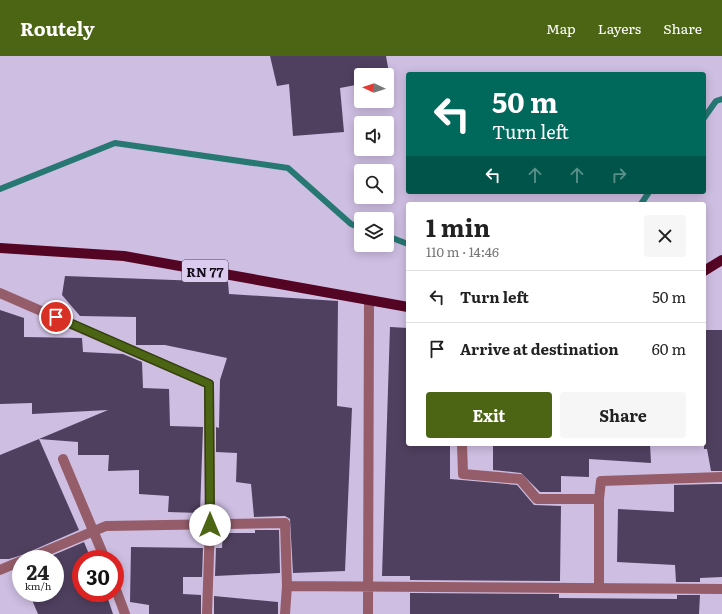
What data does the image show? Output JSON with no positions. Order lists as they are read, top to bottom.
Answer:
{
  "streets": {
    "main road": ["RN 77"]
  },
  "north": "left",
  "page": {
    "header": "Routely",
    "nav": ["Map", "Layers", "Share"],
    "turn": ["50 m", "Turn left"],
    "heading": ["1 min", "110 m · 14:46"],
    "list": [
      {
        "name": "Turn left",
        "value": "50 m"
      },
      {
        "name": "Arrive at destination",
        "value": "60 m"
      }
    ],
    "buttons": ["Exit", "Share"],
    "speed": "24 km/h",
    "limit": "30"
  }
}
